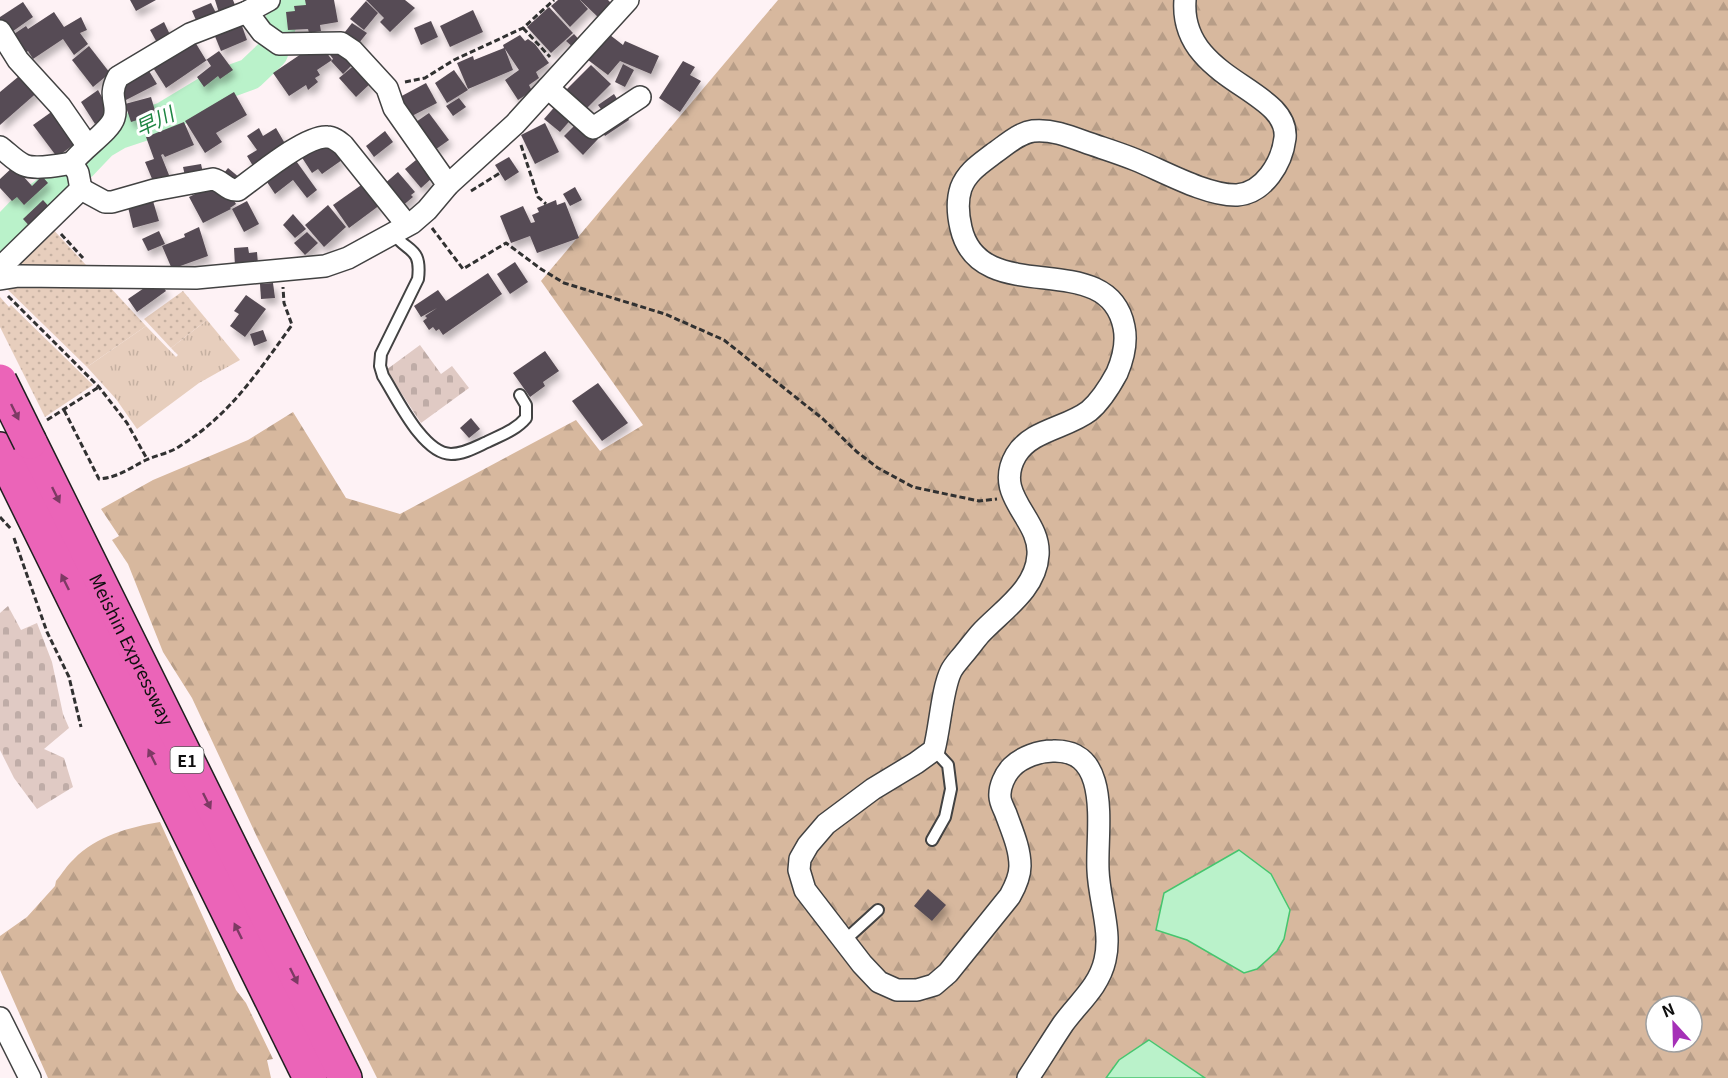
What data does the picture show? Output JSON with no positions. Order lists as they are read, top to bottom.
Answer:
{
  "streets": {
    "highway": ["Meishin Expressway", "E1"]
  },
  "water": ["早川"],
  "north": "top"
}
